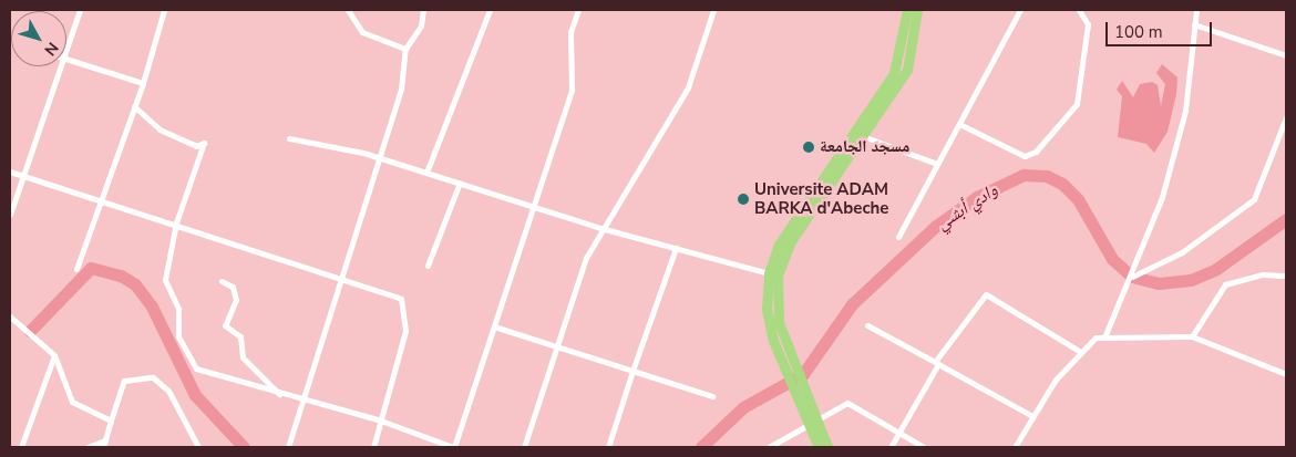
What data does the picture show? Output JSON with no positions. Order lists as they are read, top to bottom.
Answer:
{
  "water": ["وادي أبشي"],
  "places": ["مسجد الجامعة", "Universite ADAM BARKA d'Abeche"],
  "scale_bar": "100 m",
  "north": "bottom right"
}
